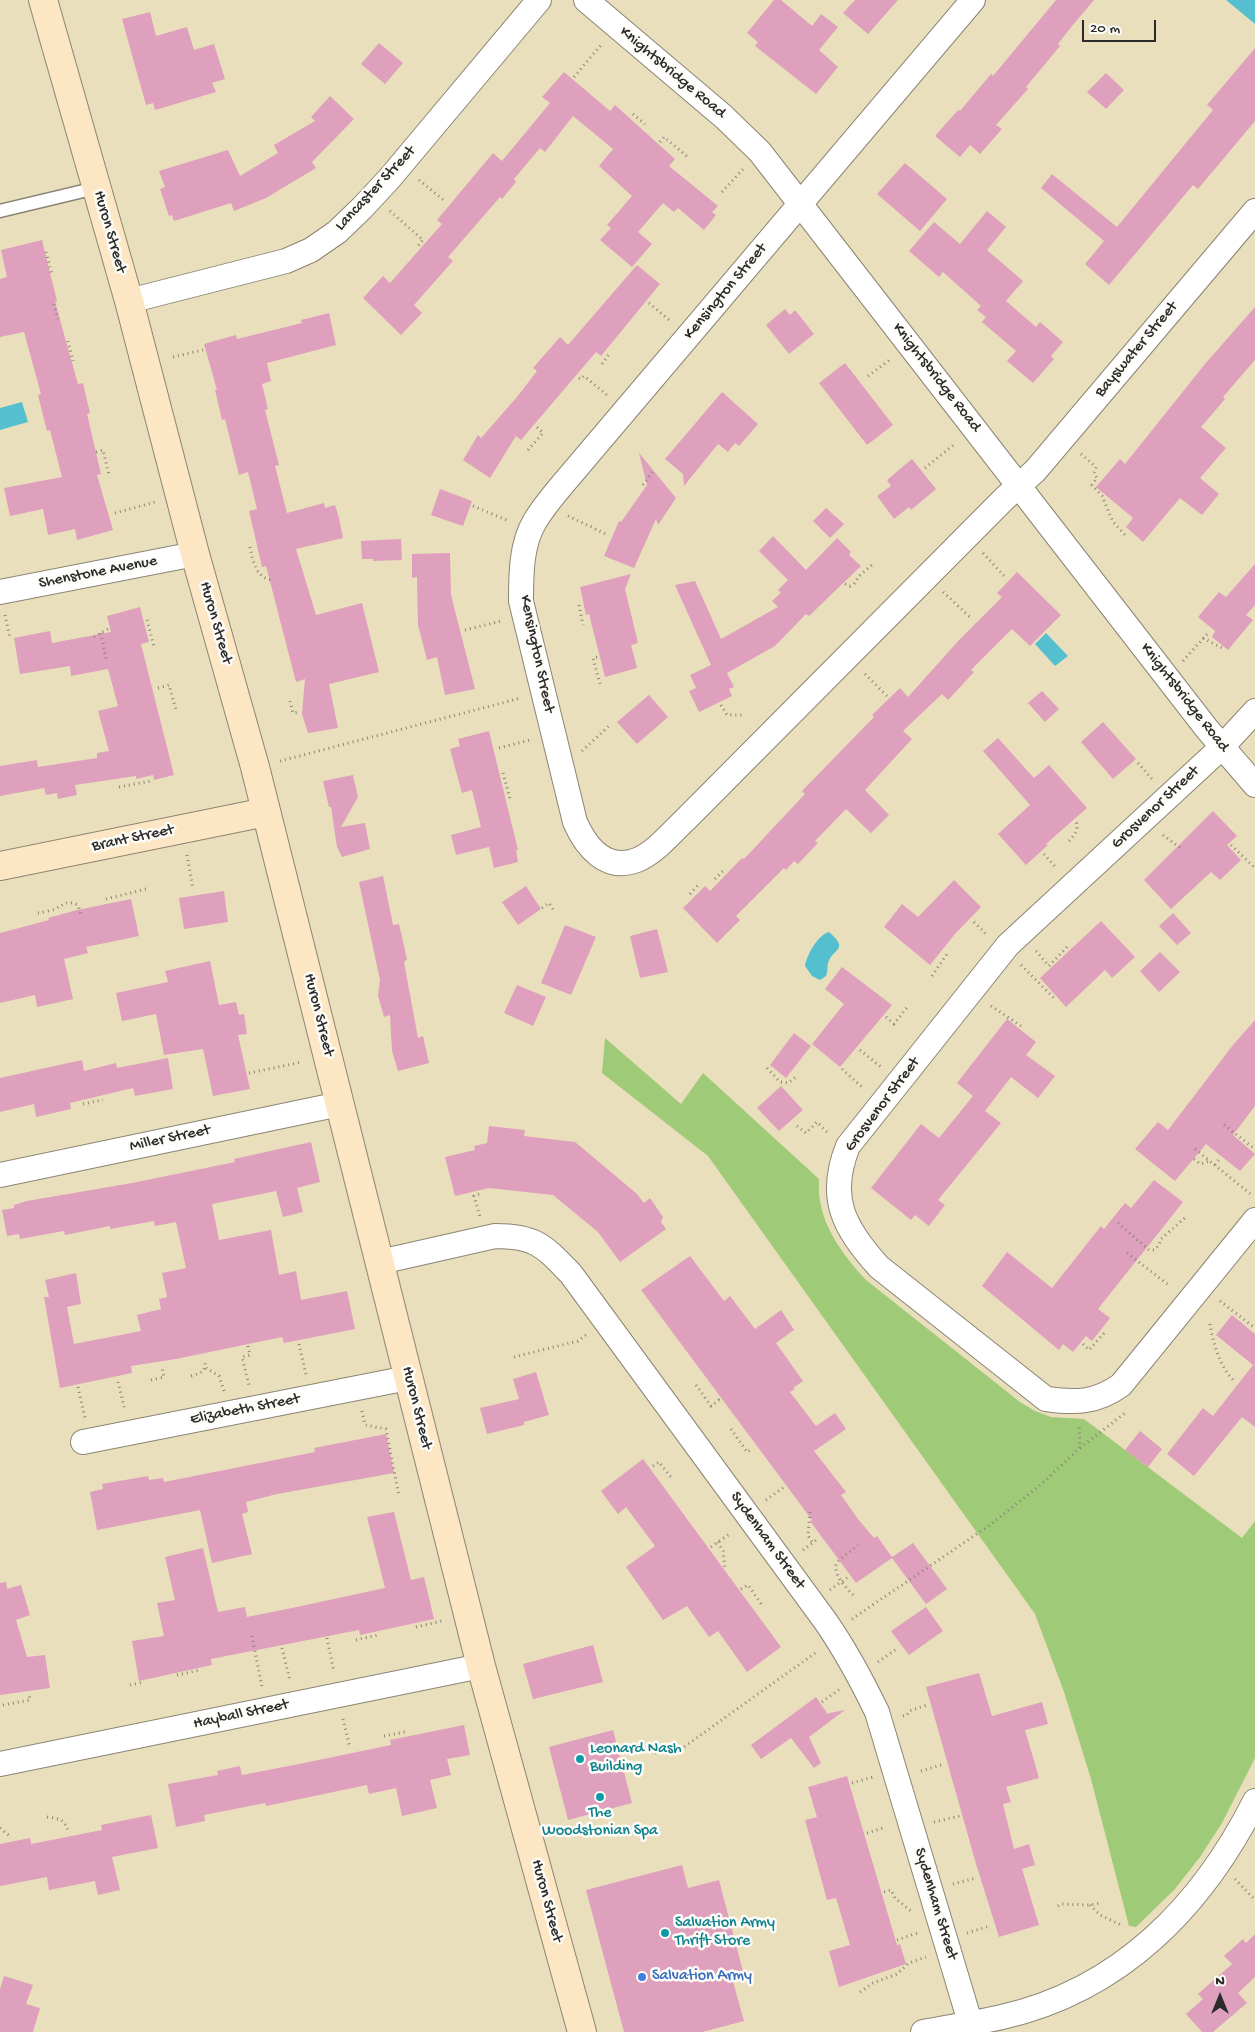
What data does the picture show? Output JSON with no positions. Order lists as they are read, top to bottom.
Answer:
{
  "streets": {
    "main road": ["Huron Street", "Brant Street"],
    "street": [
      "Knightsbridge Road",
      "Lancaster Street",
      "Kensington Street",
      "Bayswater Street",
      "Shenstone Avenue",
      "Grosvenor Street",
      "Miller Street",
      "Elizabeth Street",
      "Sydenham Street",
      "Hayball Street"
    ]
  },
  "crossings": [
    ["Knightsbridge Road", "Kensington Street"],
    ["Knightsbridge Road", "Bayswater Street"],
    ["Knightsbridge Road", "Grosvenor Street"],
    ["Lancaster Street", "Huron Street"],
    ["Huron Street", "Shenstone Avenue"],
    ["Huron Street", "Brant Street"],
    ["Huron Street", "Miller Street"],
    ["Huron Street", "Elizabeth Street"],
    ["Huron Street", "Sydenham Street"],
    ["Huron Street", "Hayball Street"],
    ["Kensington Street", "Bayswater Street"]
  ],
  "places": [
    "Leonard Nash Building",
    "The Woodstonian Spa",
    "Salvation Army Thrift Store",
    "Salvation Army"
  ],
  "scale_bar": "20 m",
  "north": "top"
}
